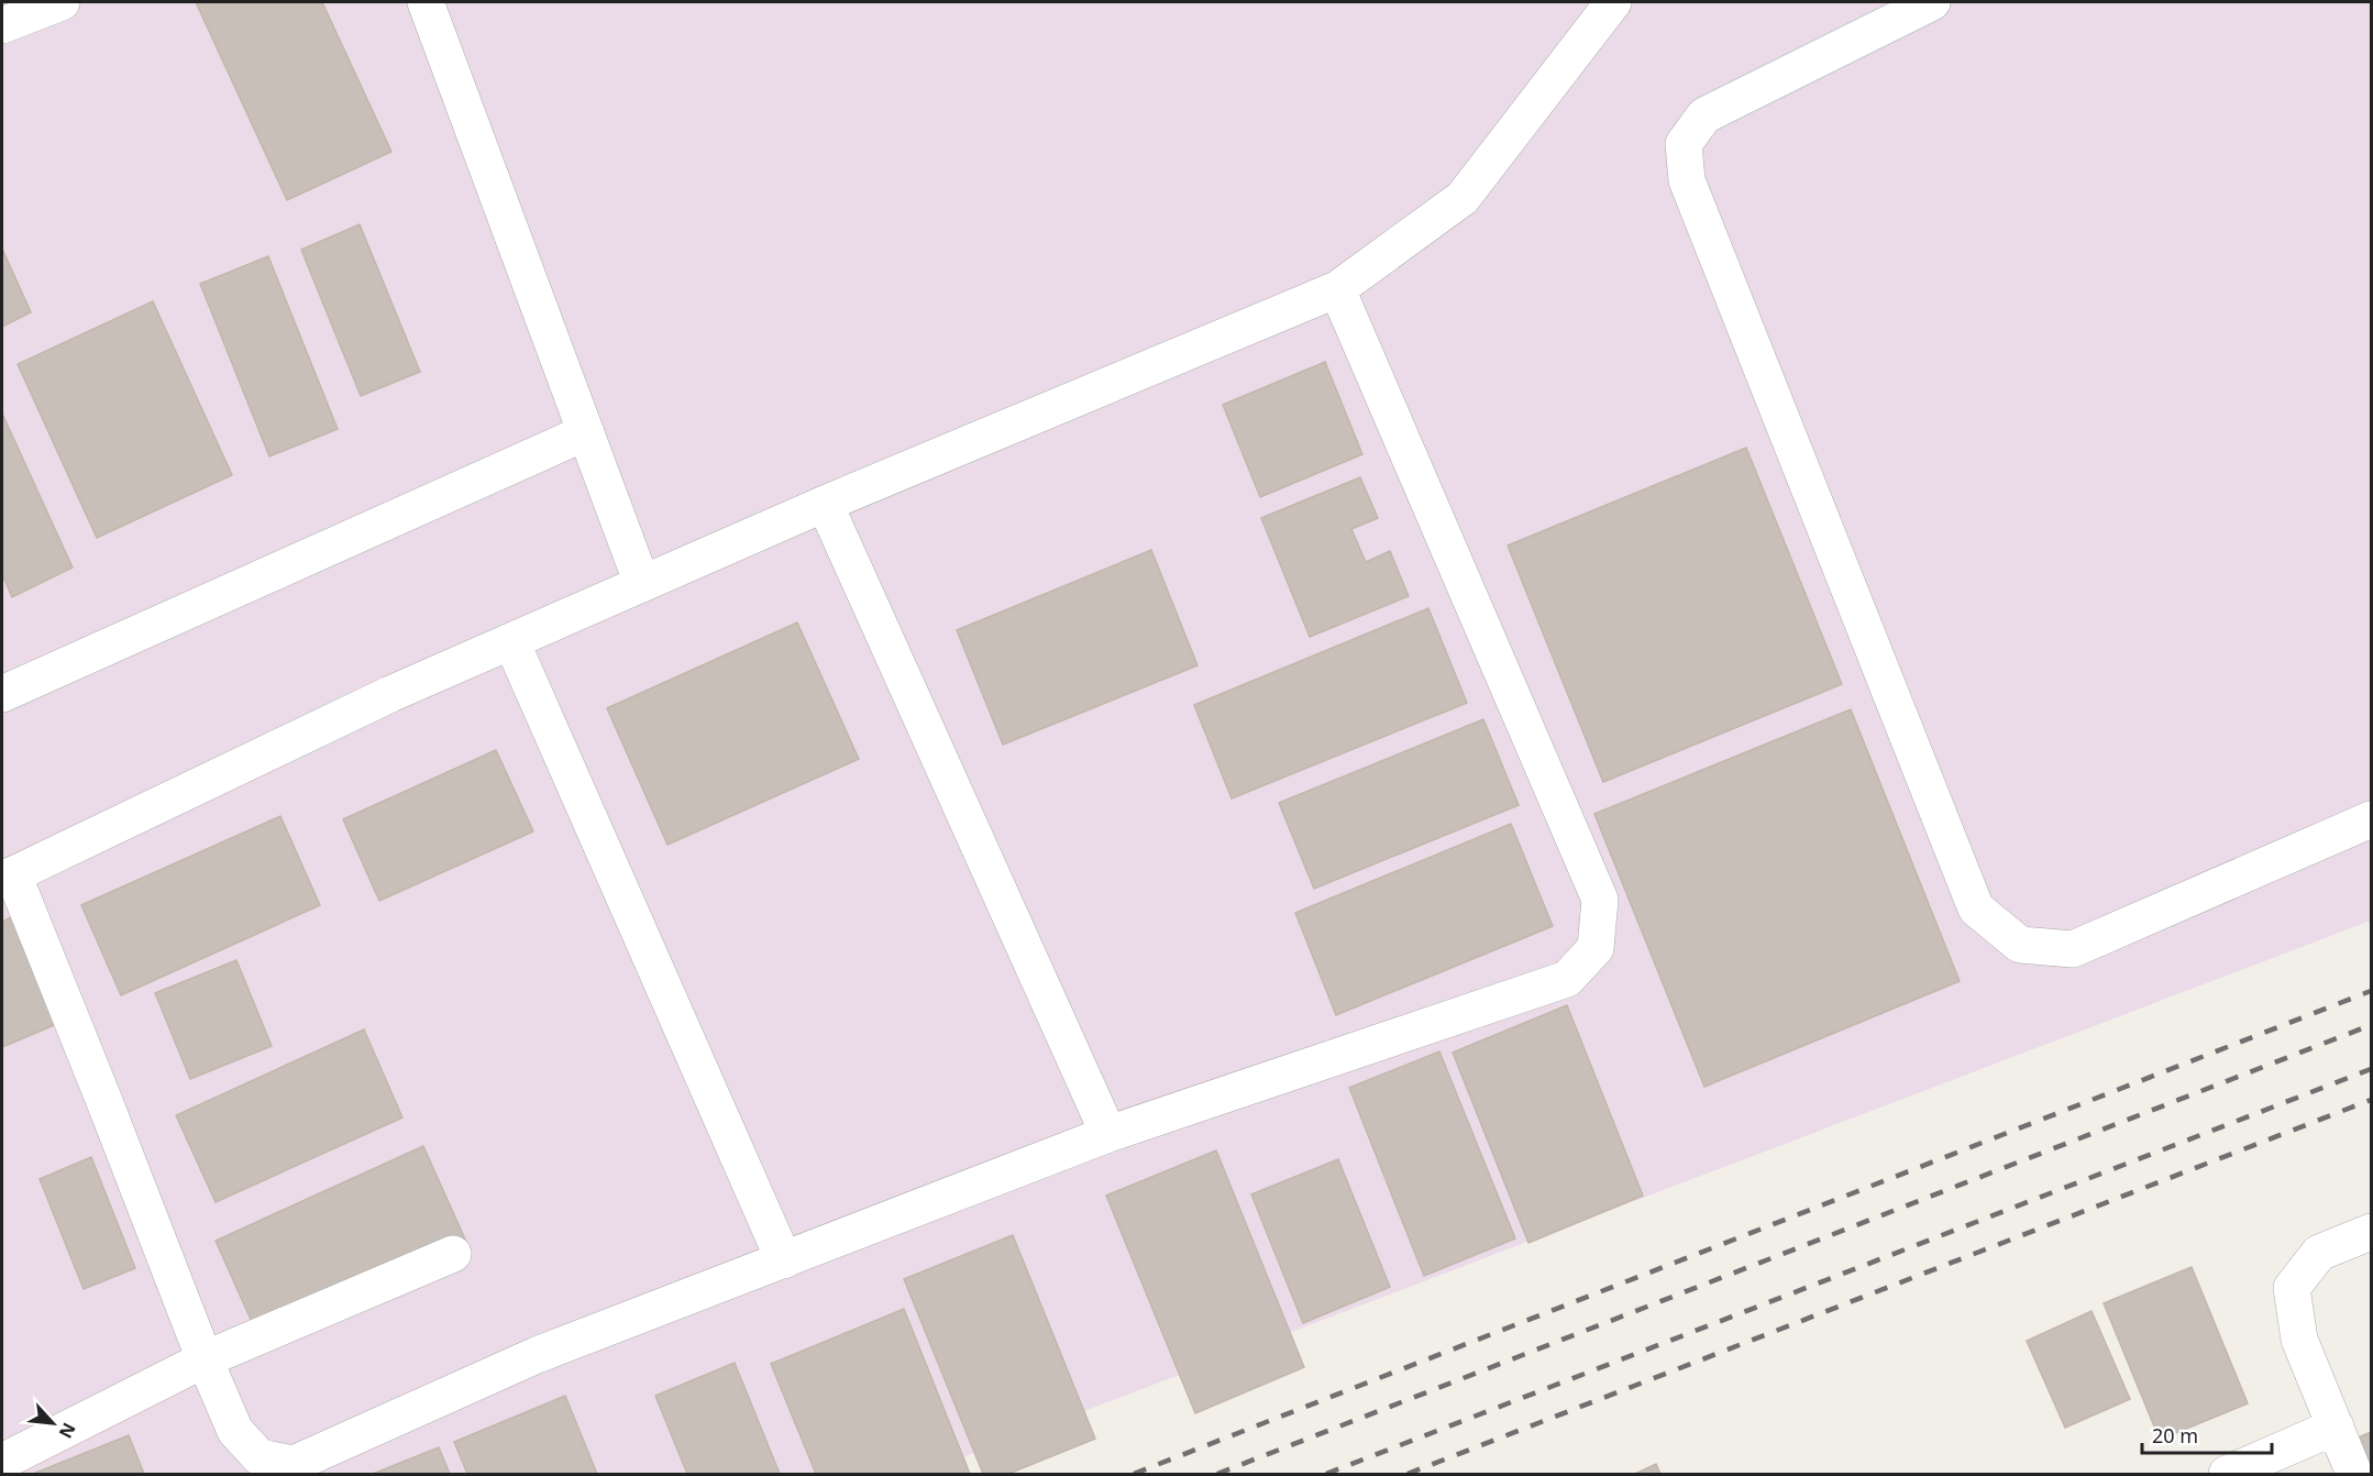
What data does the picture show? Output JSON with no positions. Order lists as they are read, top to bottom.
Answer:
{
  "scale_bar": "20 m",
  "north": "bottom right"
}
